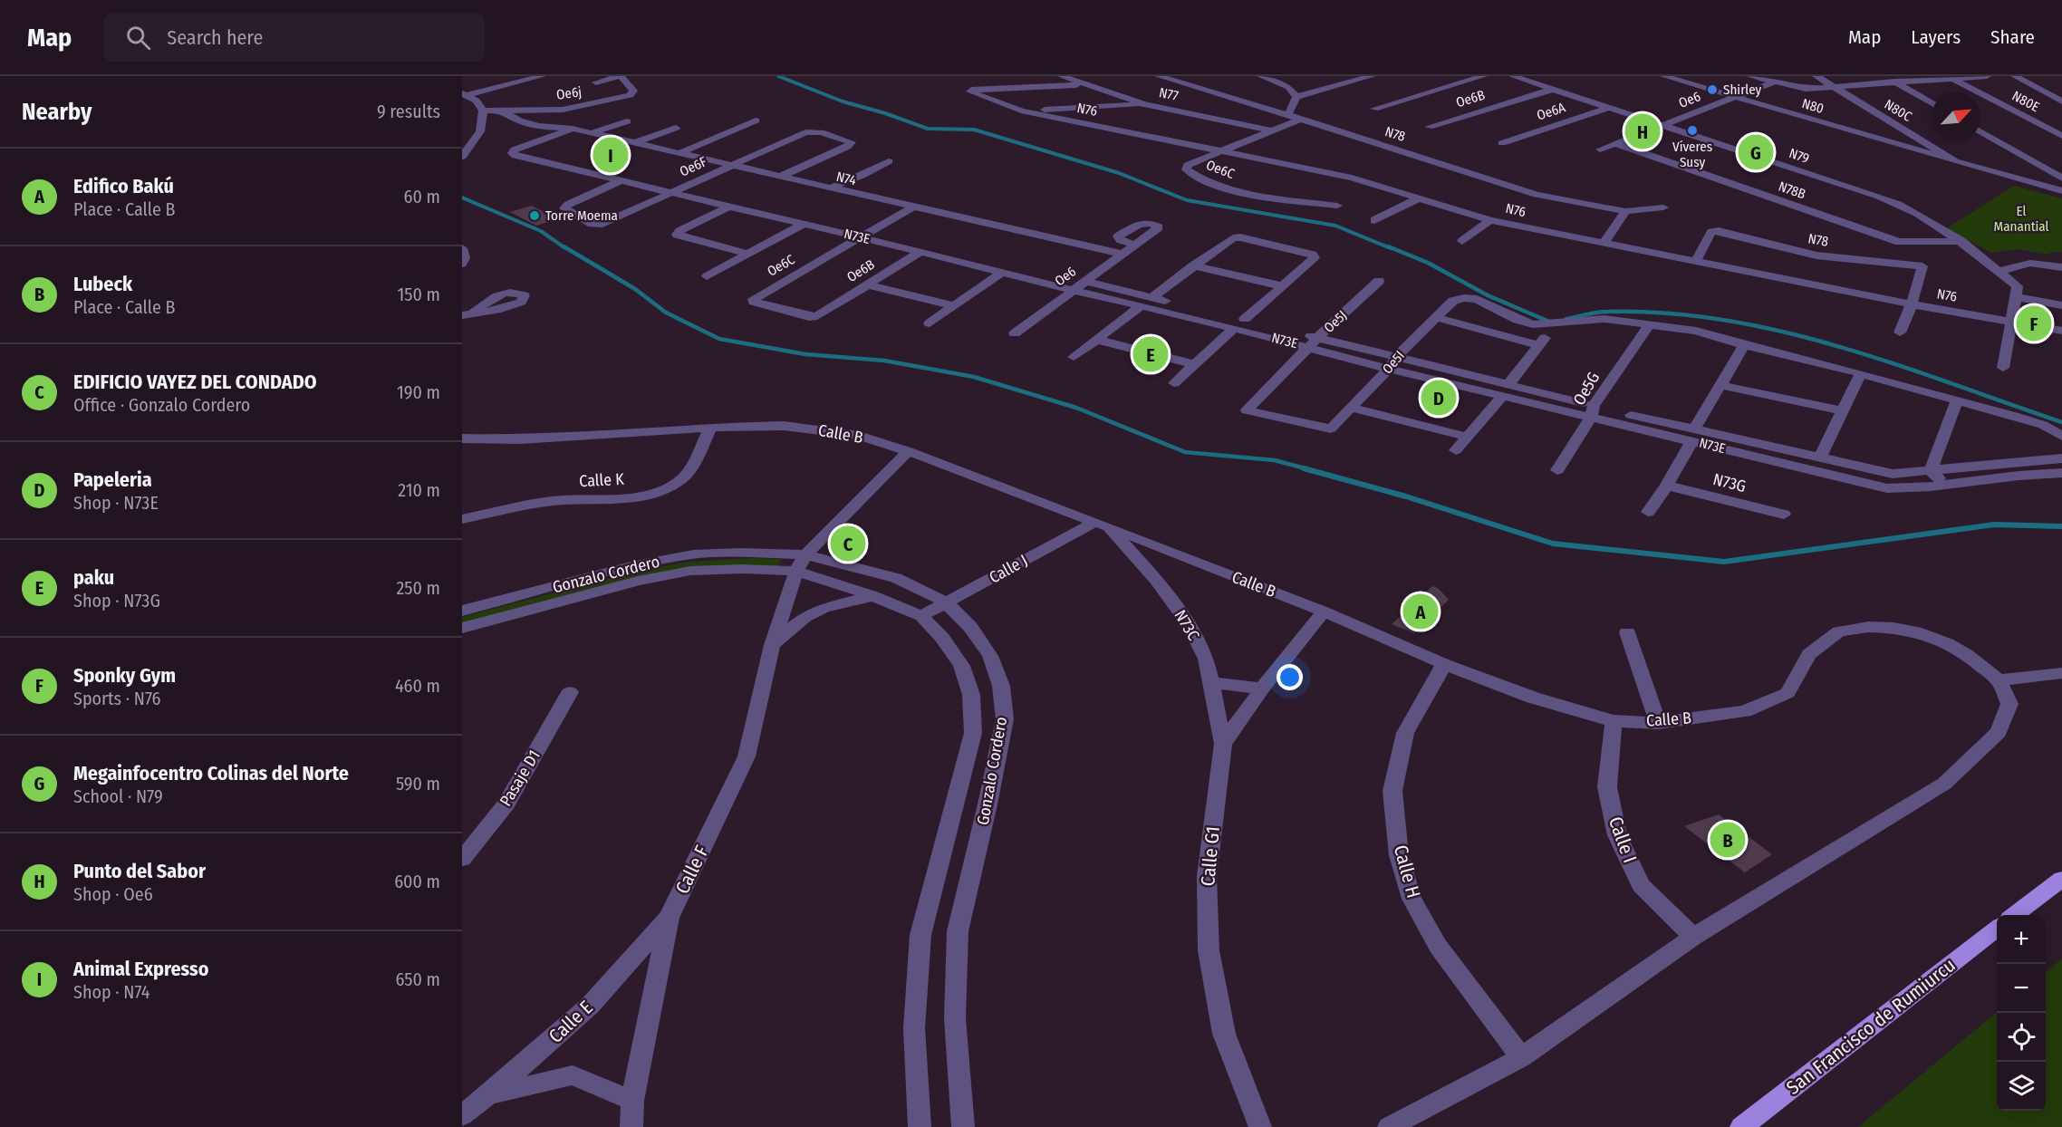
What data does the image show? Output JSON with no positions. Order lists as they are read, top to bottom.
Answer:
{
  "streets": {
    "main road": ["San Francisco de Rumiurcu"],
    "street": [
      "Oe6j",
      "N77",
      "Oe6B",
      "Oe6",
      "N80E",
      "N80",
      "N76",
      "N80C",
      "Oe6A",
      "N78",
      "N79",
      "Oe6F",
      "Oe6C",
      "N74",
      "N78B",
      "N73E",
      "Oe5J",
      "Oe5I",
      "Oe5G",
      "Calle B",
      "Calle K",
      "N73G",
      "Calle J",
      "Gonzalo Cordero",
      "N73C",
      "Pasaje D1",
      "Calle I",
      "Calle G1",
      "Calle F",
      "Calle H",
      "Calle E"
    ]
  },
  "crossings": [
    ["Oe6j", "N74"],
    ["N77", "N76"],
    ["N77", "Oe6C"],
    ["Oe6B", "N79"],
    ["Oe6B", "Oe6C"],
    ["Oe6B", "N73E"],
    ["Oe6", "N80"],
    ["Oe6", "N79"],
    ["Oe6", "N74"],
    ["Oe6", "N78B"],
    ["Oe6", "N73E"],
    ["N80", "N80C"],
    ["N76", "N78"],
    ["N76", "Oe6C"],
    ["Oe6A", "N79"],
    ["N78", "Oe6C"],
    ["N79", "N78B"],
    ["Oe6F", "N74"],
    ["Oe6F", "N73E"],
    ["Oe6C", "N74"],
    ["Oe6C", "N73E"],
    ["N74", "N73E"],
    ["N73E", "Oe5J"],
    ["N73E", "Oe5I"],
    ["N73E", "Oe5G"],
    ["Oe5J", "Oe5I"],
    ["Calle B", "Calle K"],
    ["Calle B", "Calle J"],
    ["Calle B", "N73C"],
    ["Calle B", "Calle I"],
    ["Calle B", "Calle G1"],
    ["Calle B", "Calle F"],
    ["Calle B", "Calle H"],
    ["Calle J", "Gonzalo Cordero"],
    ["Calle J", "N73C"],
    ["Gonzalo Cordero", "Calle F"],
    ["N73C", "Calle G1"],
    ["Calle F", "Calle E"]
  ],
  "parks": ["El Manantial"],
  "places": ["Shirley", "Víveres Susy", "Torre Moema"],
  "north": "top right",
  "page": {
    "header": "Map",
    "search": "Search here",
    "nav": ["Map", "Layers", "Share"],
    "heading": ["Nearby", "9 results"],
    "pins": [
      "H",
      "G",
      "I",
      "F",
      "E",
      "D",
      "C",
      "A",
      "B"
    ],
    "list": [
      {
        "mark": "A",
        "name": "Edifico Bakú",
        "note": "Place · Calle B",
        "value": "60 m"
      },
      {
        "mark": "B",
        "name": "Lubeck",
        "note": "Place · Calle B",
        "value": "150 m"
      },
      {
        "mark": "C",
        "name": "EDIFICIO VAYEZ DEL CONDADO",
        "note": "Office · Gonzalo Cordero",
        "value": "190 m"
      },
      {
        "mark": "D",
        "name": "Papeleria",
        "note": "Shop · N73E",
        "value": "210 m"
      },
      {
        "mark": "E",
        "name": "paku",
        "note": "Shop · N73G",
        "value": "250 m"
      },
      {
        "mark": "F",
        "name": "Sponky Gym",
        "note": "Sports · N76",
        "value": "460 m"
      },
      {
        "mark": "G",
        "name": "Megainfocentro Colinas del Norte",
        "note": "School · N79",
        "value": "590 m"
      },
      {
        "mark": "H",
        "name": "Punto del Sabor",
        "note": "Shop · Oe6",
        "value": "600 m"
      },
      {
        "mark": "I",
        "name": "Animal Expresso",
        "note": "Shop · N74",
        "value": "650 m"
      }
    ],
    "map_buttons": ["+", "−"]
  }
}
